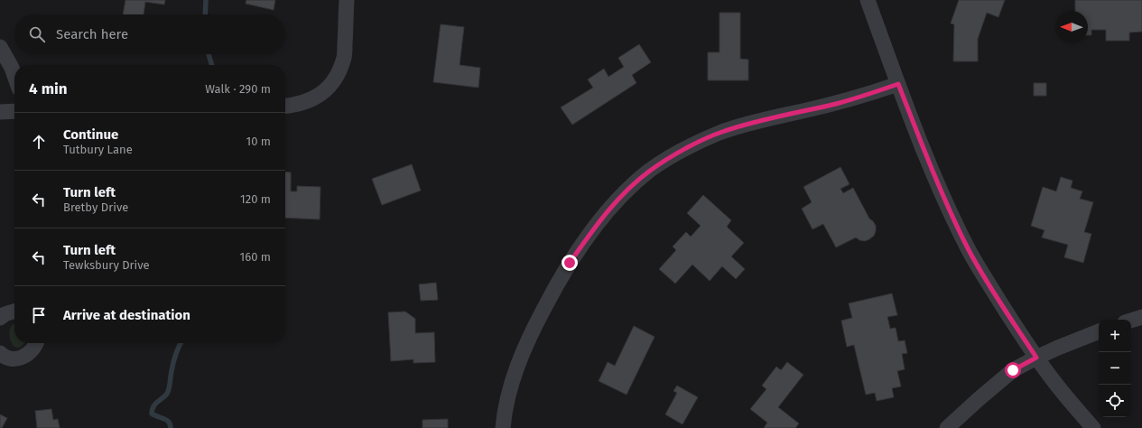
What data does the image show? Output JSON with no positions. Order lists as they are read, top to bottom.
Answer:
{
  "north": "left",
  "page": {
    "search": "Search here",
    "heading": ["4 min", "Walk · 290 m"],
    "list": [
      ["Continue", "Tutbury Lane", "10 m"],
      ["Turn left", "Bretby Drive", "120 m"],
      ["Turn left", "Tewksbury Drive", "160 m"],
      "Arrive at destination"
    ],
    "map_buttons": ["+", "−"]
  }
}
